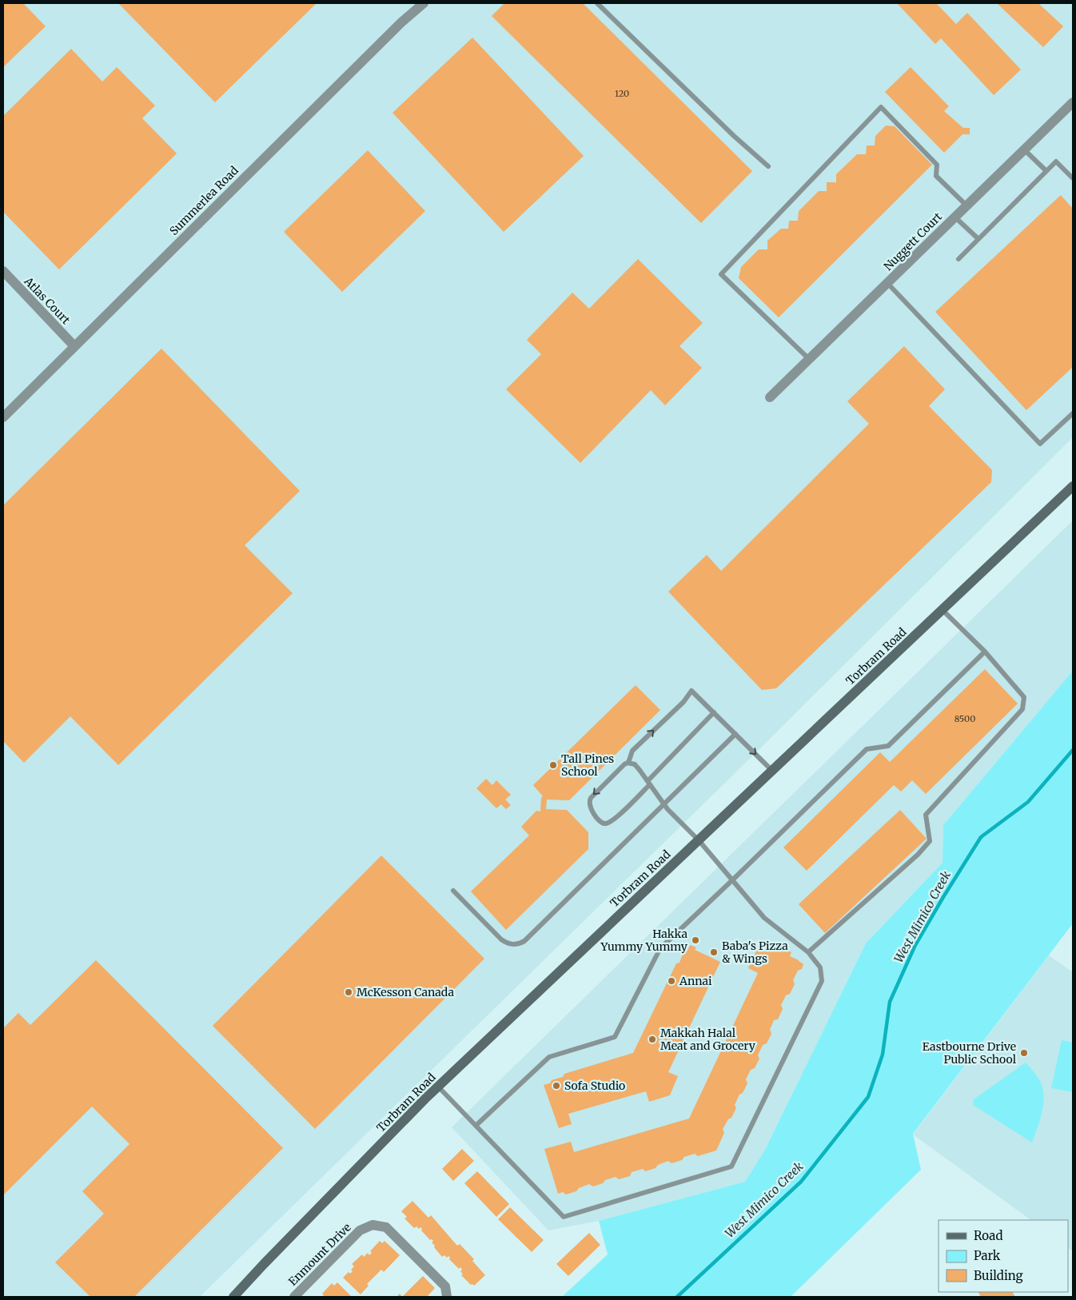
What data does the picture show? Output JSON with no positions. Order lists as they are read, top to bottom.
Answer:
{
  "streets": {
    "main road": ["Torbram Road"],
    "street": [
      "Summerlea Road",
      "Nuggett Court",
      "Atlas Court",
      "Enmount Drive"
    ]
  },
  "crossings": [
    ["Summerlea Road", "Atlas Court"]
  ],
  "water": ["West Mimico Creek"],
  "places": [
    "Tall Pines School",
    "Hakka Yummy Yummy",
    "Baba's Pizza & Wings",
    "Annai",
    "McKesson Canada",
    "Makkah Halal Meat and Grocery",
    "Eastbourne Drive Public School",
    "Sofa Studio"
  ],
  "house_numbers": ["120", "8500"],
  "legend": ["Road", "Park", "Building"]
}
